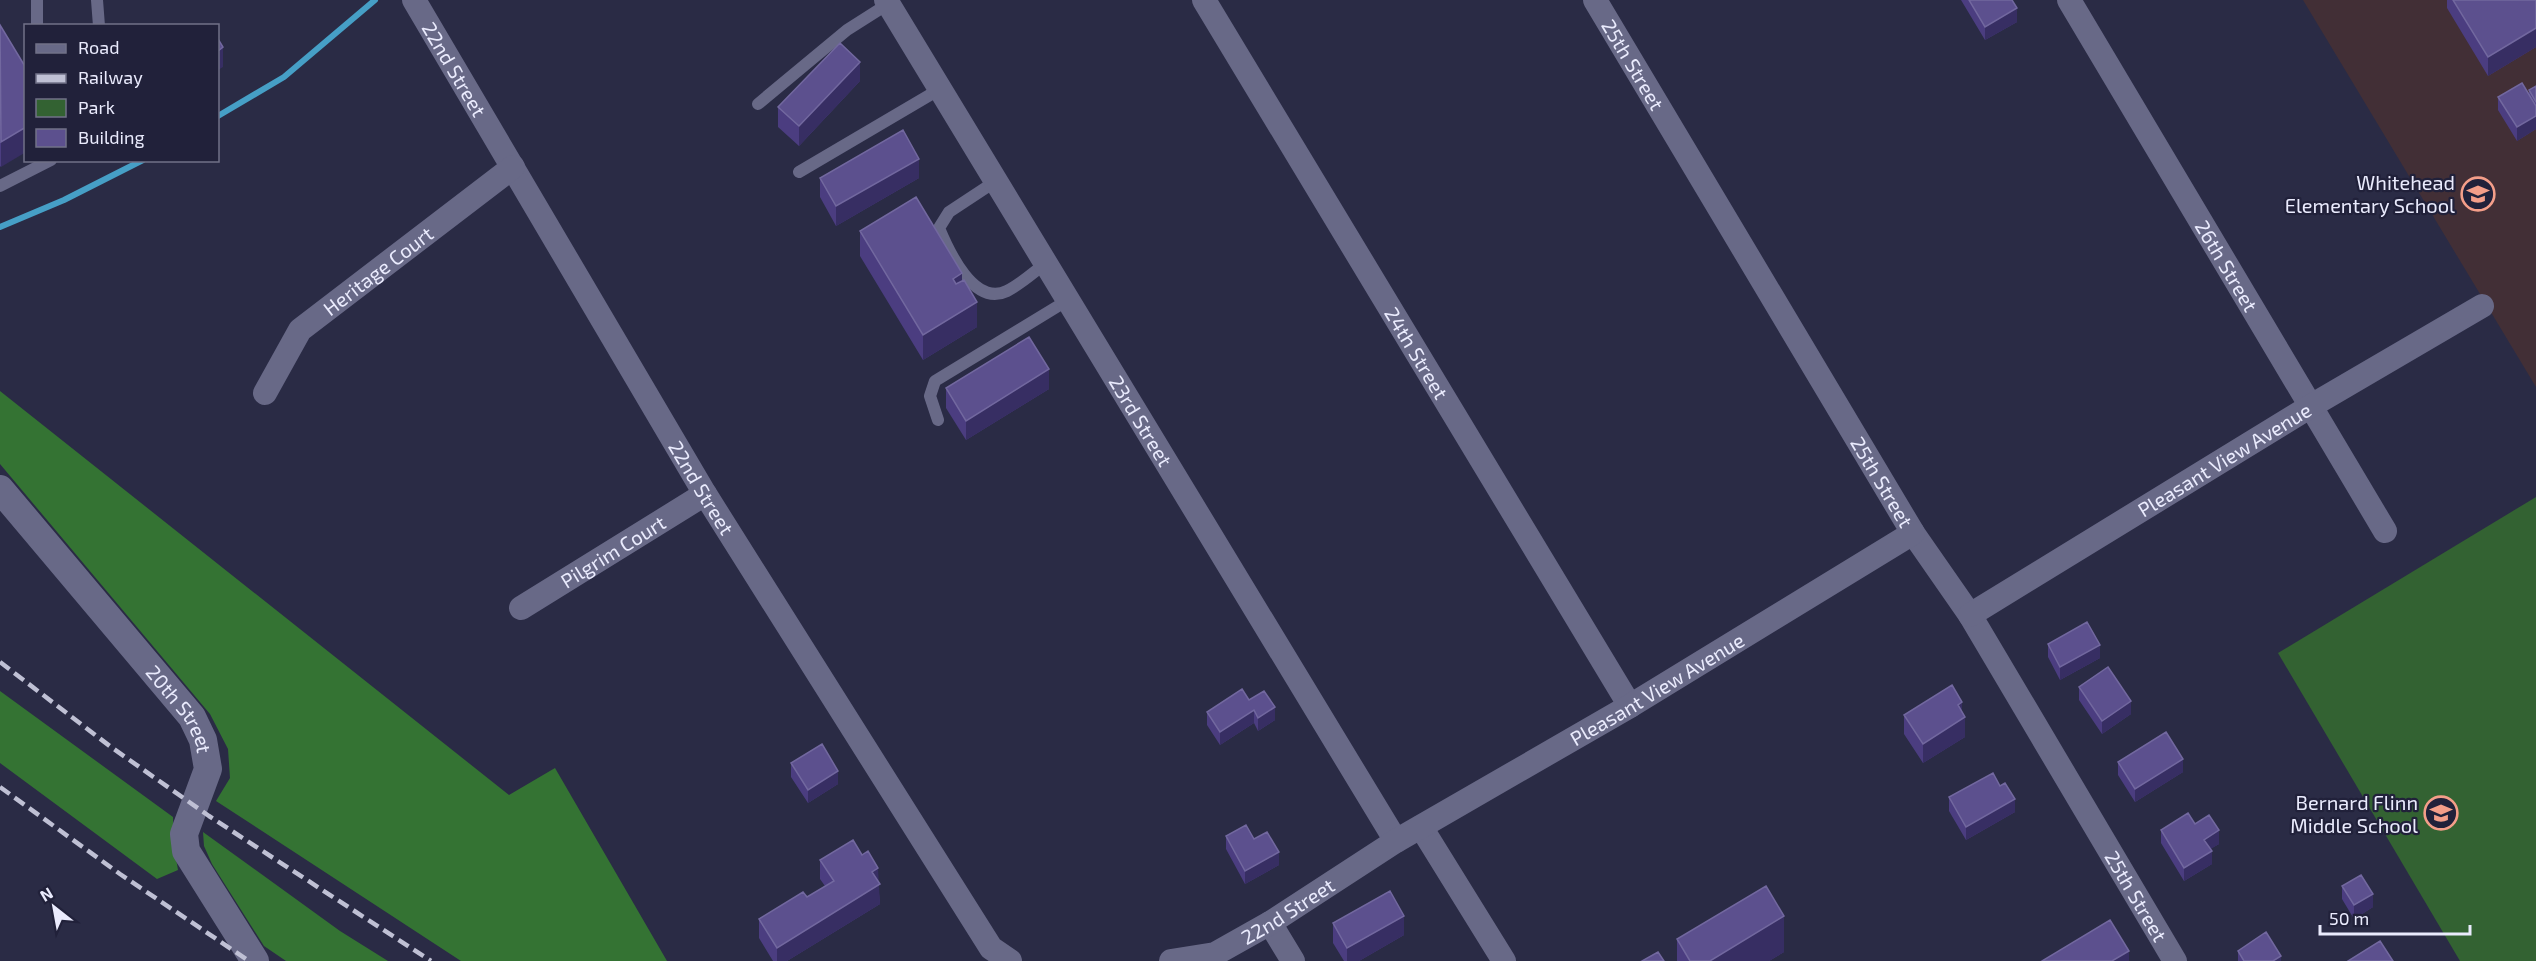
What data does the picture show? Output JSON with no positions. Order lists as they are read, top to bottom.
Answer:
{
  "streets": {
    "street": [
      "25th Street",
      "22nd Street",
      "26th Street",
      "Heritage Court",
      "24th Street",
      "23rd Street",
      "Pleasant View Avenue",
      "Pilgrim Court",
      "20th Street"
    ]
  },
  "crossings": [
    ["25th Street", "Pleasant View Avenue"],
    ["22nd Street", "Heritage Court"],
    ["22nd Street", "23rd Street"],
    ["22nd Street", "Pleasant View Avenue"],
    ["22nd Street", "Pilgrim Court"],
    ["26th Street", "Pleasant View Avenue"],
    ["24th Street", "Pleasant View Avenue"],
    ["23rd Street", "Pleasant View Avenue"]
  ],
  "places": {
    "school or university": ["Whitehead Elementary School", "Bernard Flinn Middle School"]
  },
  "legend": [
    "Road",
    "Railway",
    "Park",
    "Building"
  ],
  "scale_bar": "50 m",
  "north": "top left"
}
